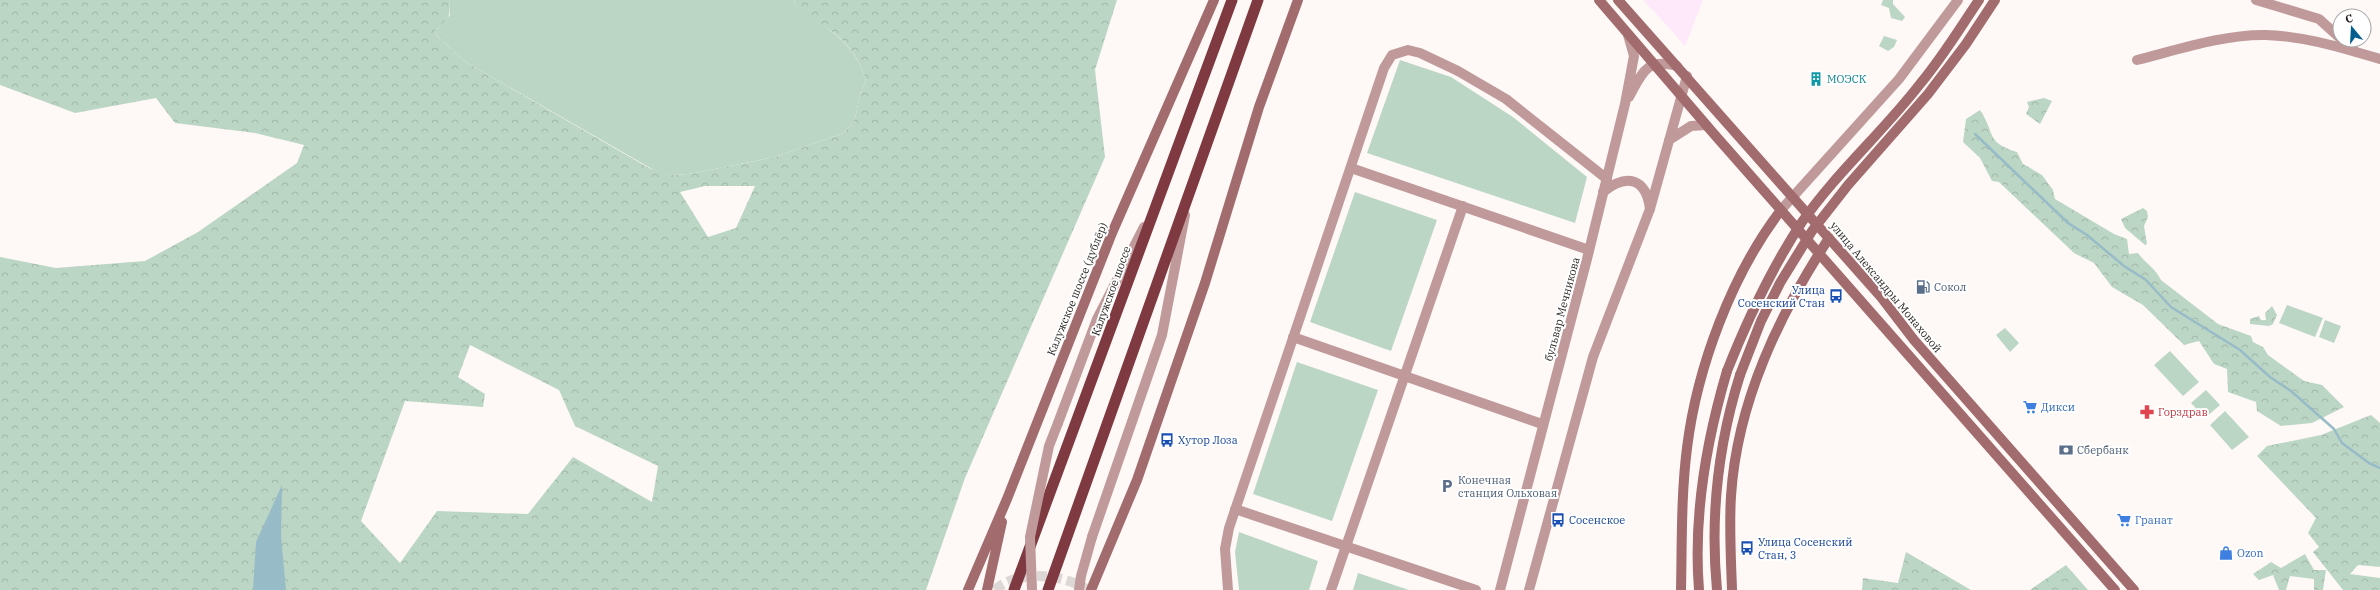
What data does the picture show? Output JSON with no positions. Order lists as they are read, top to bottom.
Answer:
{
  "streets": {
    "highway": ["Калужское шоссе"],
    "main road": ["улица Александры Монаховой", "Калужское шоссе (дублёр)"],
    "street": ["бульвар Мечникова"]
  },
  "places": {
    "building": ["МОЭСК"],
    "fuel station": ["Сокол"],
    "bus stop": [
      "Улица Сосенский Стан",
      "Хутор Лоза",
      "Сосенское",
      "Улица Сосенский Стан, 3"
    ],
    "supermarket": ["Дикси", "Гранат"],
    "pharmacy": ["Горздрав"],
    "bank": ["Сбербанк"],
    "parking": ["Конечная станция Ольховая"],
    "shop": ["Ozon"]
  },
  "north": "top"
}
